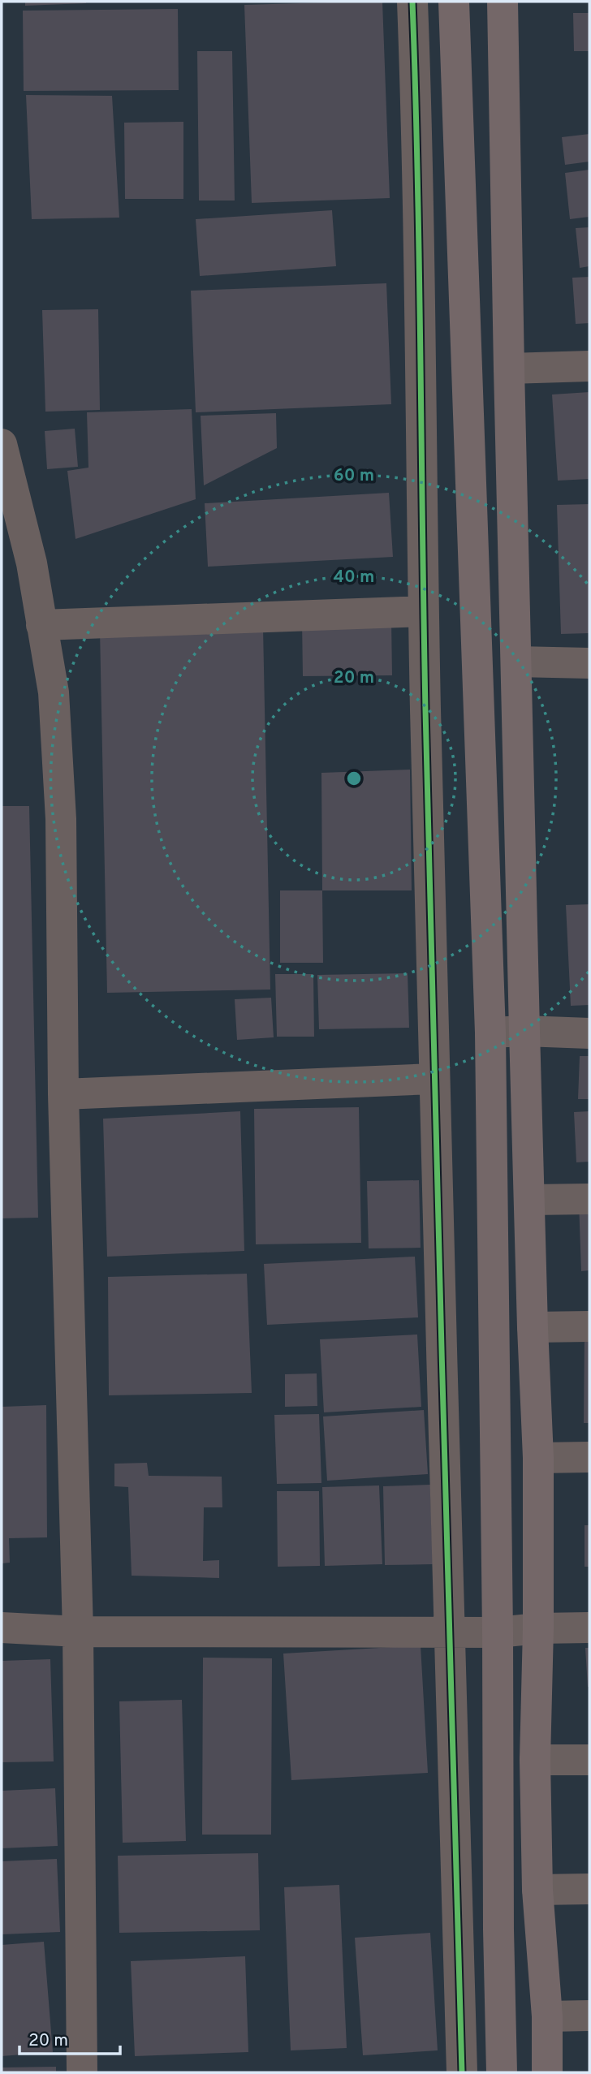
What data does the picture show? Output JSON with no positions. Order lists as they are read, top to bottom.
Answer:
{
  "scale_bar": "20 m",
  "rings": ["60 m", "40 m", "20 m"]
}
